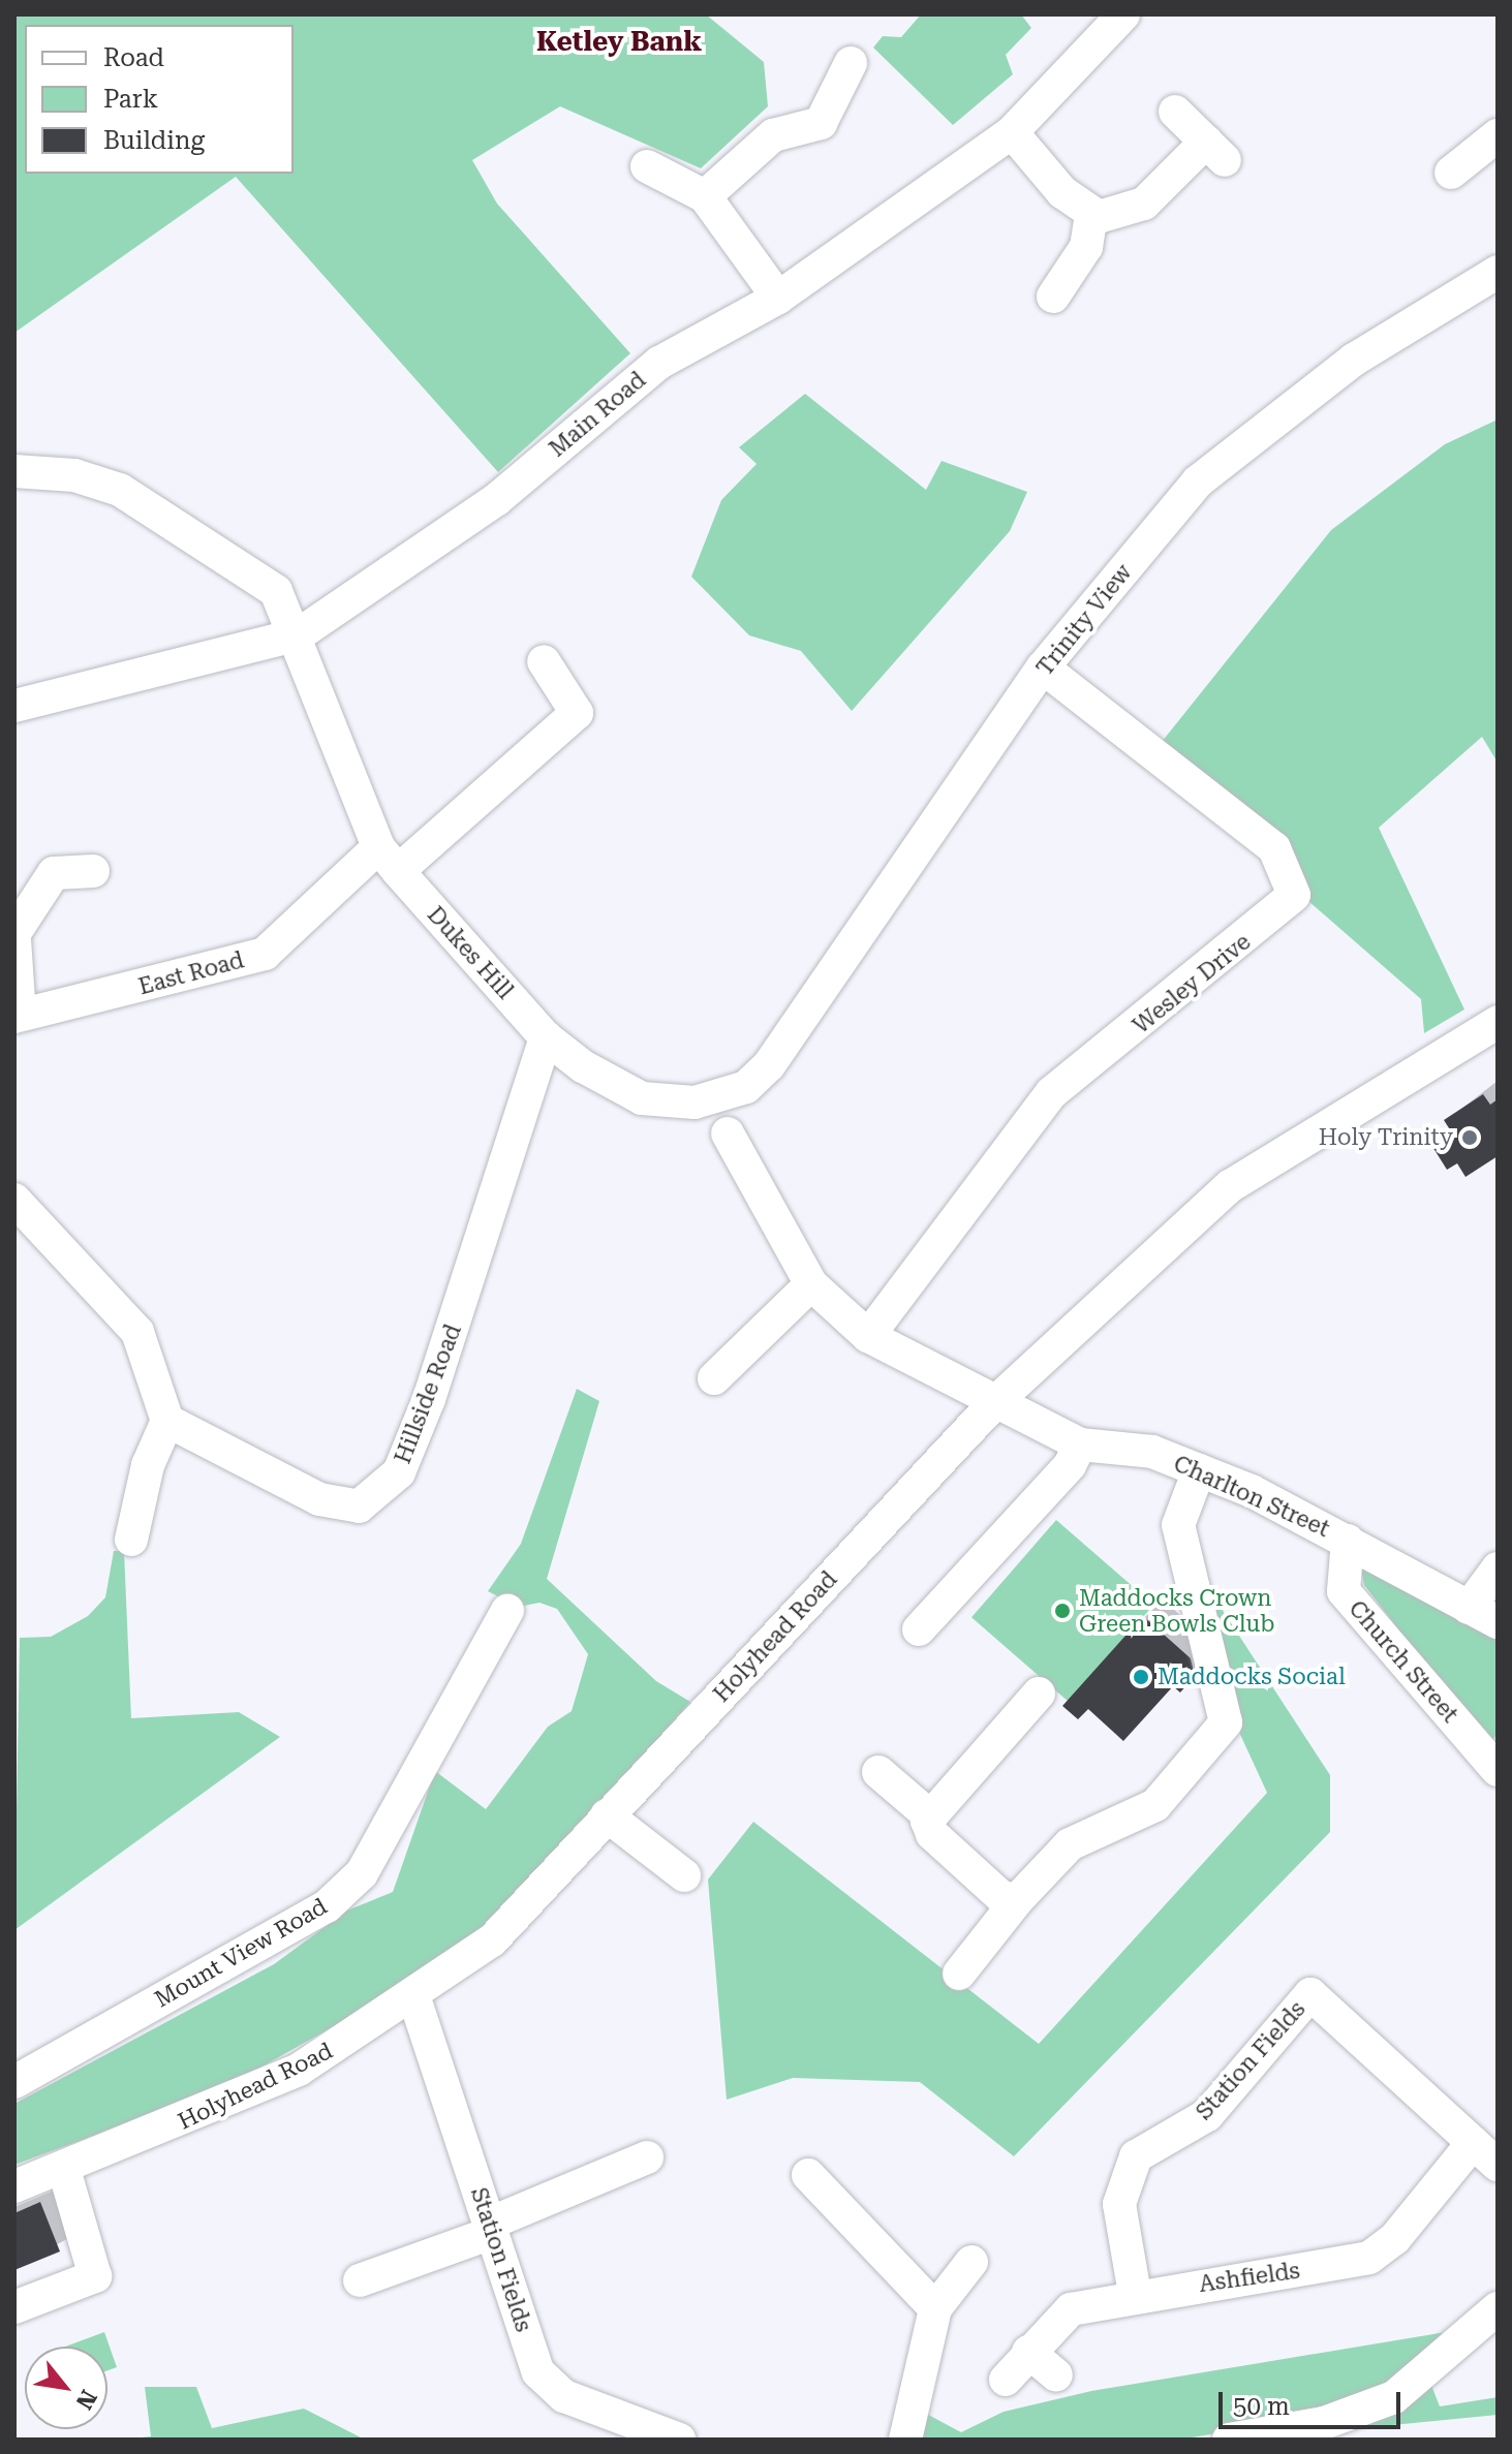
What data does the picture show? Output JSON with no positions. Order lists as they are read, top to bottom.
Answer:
{
  "streets": {
    "street": [
      "Main Road",
      "Trinity View",
      "Dukes Hill",
      "East Road",
      "Wesley Drive",
      "Hillside Road",
      "Charlton Street",
      "Holyhead Road",
      "Church Street",
      "Mount View Road",
      "Station Fields",
      "Ashfields"
    ]
  },
  "crossings": [
    ["Main Road", "Dukes Hill"],
    ["Trinity View", "Dukes Hill"],
    ["Trinity View", "Wesley Drive"],
    ["Dukes Hill", "East Road"],
    ["Dukes Hill", "Hillside Road"],
    ["Charlton Street", "Holyhead Road"],
    ["Charlton Street", "Church Street"],
    ["Holyhead Road", "Station Fields"],
    ["Station Fields", "Ashfields"]
  ],
  "districts": ["Ketley Bank"],
  "places": ["Holy Trinity", "Maddocks Crown Green Bowls Club", "Maddocks Social"],
  "legend": ["Road", "Park", "Building"],
  "scale_bar": "50 m",
  "north": "bottom right"
}
